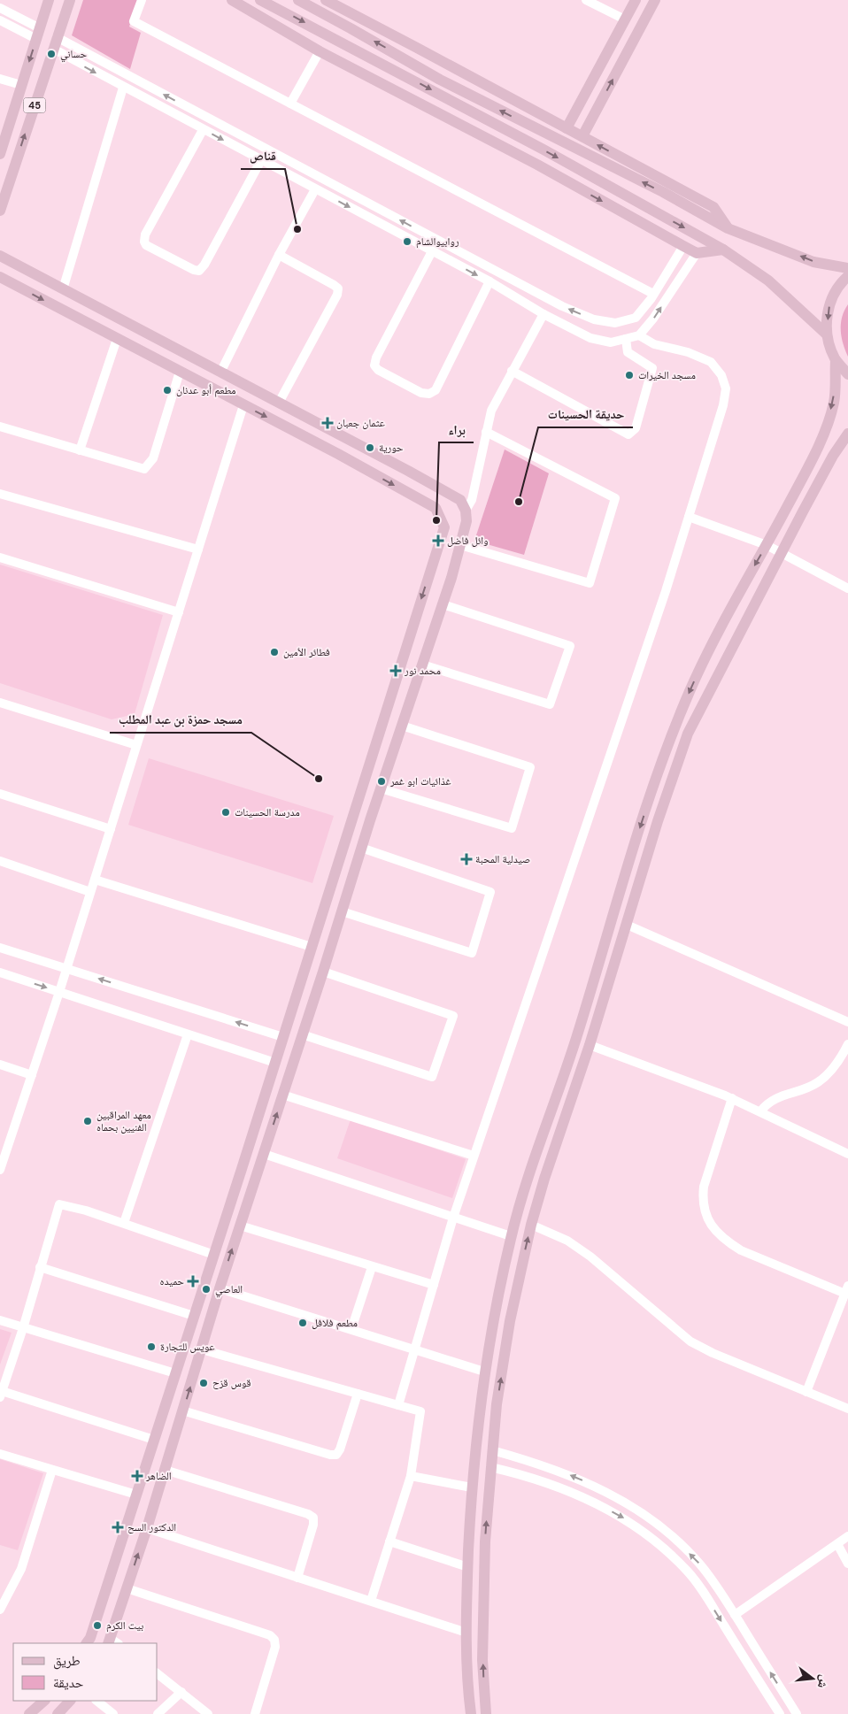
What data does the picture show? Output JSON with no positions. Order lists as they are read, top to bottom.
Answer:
{
  "streets": {
    "main road": ["45"]
  },
  "places": {
    "other": [
      "حساني",
      "قناص",
      "روابيوالشام",
      "مسجد الخيرات",
      "مطعم أبو عدنان",
      "حورية",
      "حديقة الحسينات",
      "براء",
      "فطائر الأمين",
      "مسجد حمزة بن عبد المطلب",
      "غذائيات ابو غمر",
      "مدرسة الحسينات",
      "معهد المراقبين الفنيين بحماه",
      "العاصي",
      "مطعم فلافل",
      "عويس للتجارة",
      "قوس قزح",
      "بيت الكرم"
    ],
    "health": [
      "عثمان جعبان",
      "وائل فاضل",
      "محمد نور",
      "صيدلية المحبة",
      "حميده",
      "الضاهر",
      "الدكتور السح"
    ]
  },
  "legend": ["طريق", "حديقة"],
  "north": "right"
}
